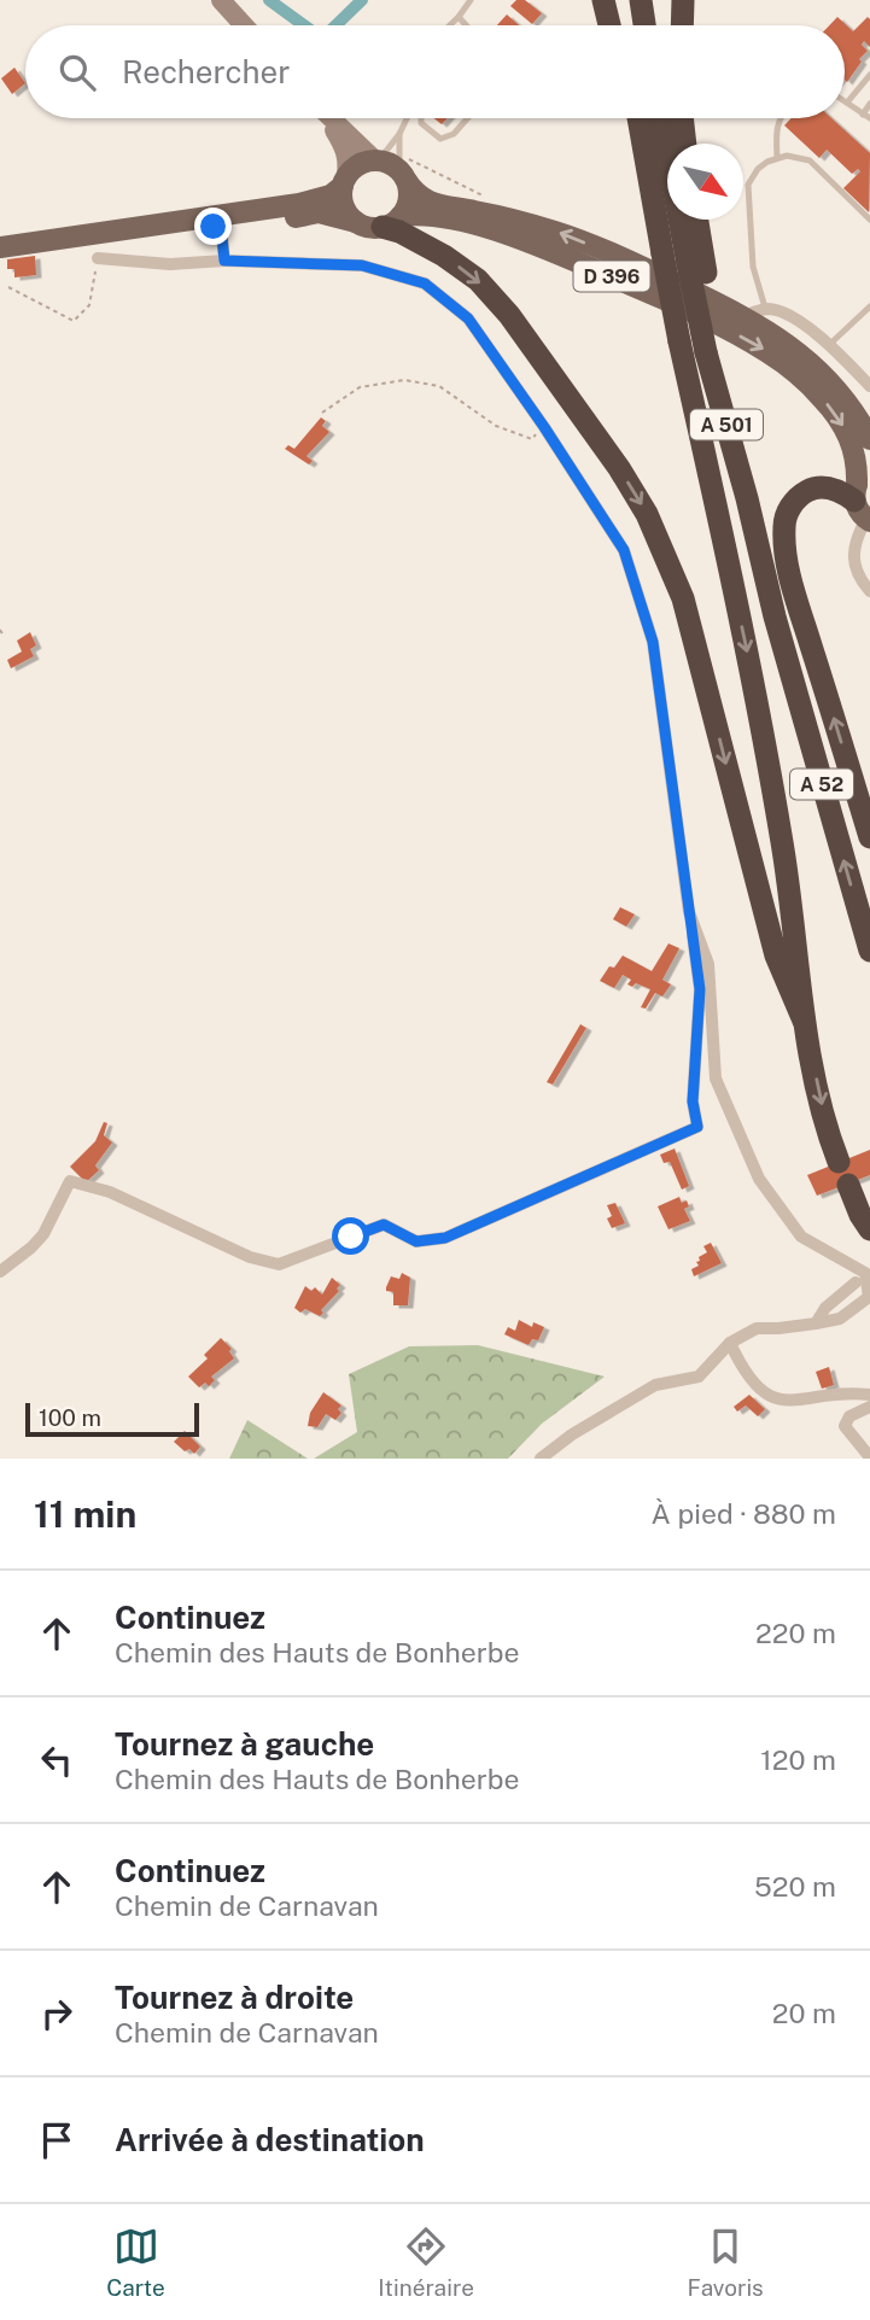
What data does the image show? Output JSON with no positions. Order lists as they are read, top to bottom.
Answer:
{
  "streets": {
    "highway": ["A 501", "A 52"],
    "main road": ["D 396"]
  },
  "crossings": [
    ["A 501", "A 52"]
  ],
  "scale_bar": "100 m",
  "north": "bottom right",
  "page": {
    "search": "Rechercher",
    "scale": "100 m",
    "heading": ["11 min", "À pied · 880 m"],
    "list": [
      ["Continuez", "Chemin des Hauts de Bonherbe", "220 m"],
      ["Tournez à gauche", "Chemin des Hauts de Bonherbe", "120 m"],
      ["Continuez", "Chemin de Carnavan", "520 m"],
      ["Tournez à droite", "Chemin de Carnavan", "20 m"],
      "Arrivée à destination"
    ],
    "nav": ["Carte", "Itinéraire", "Favoris"]
  }
}
